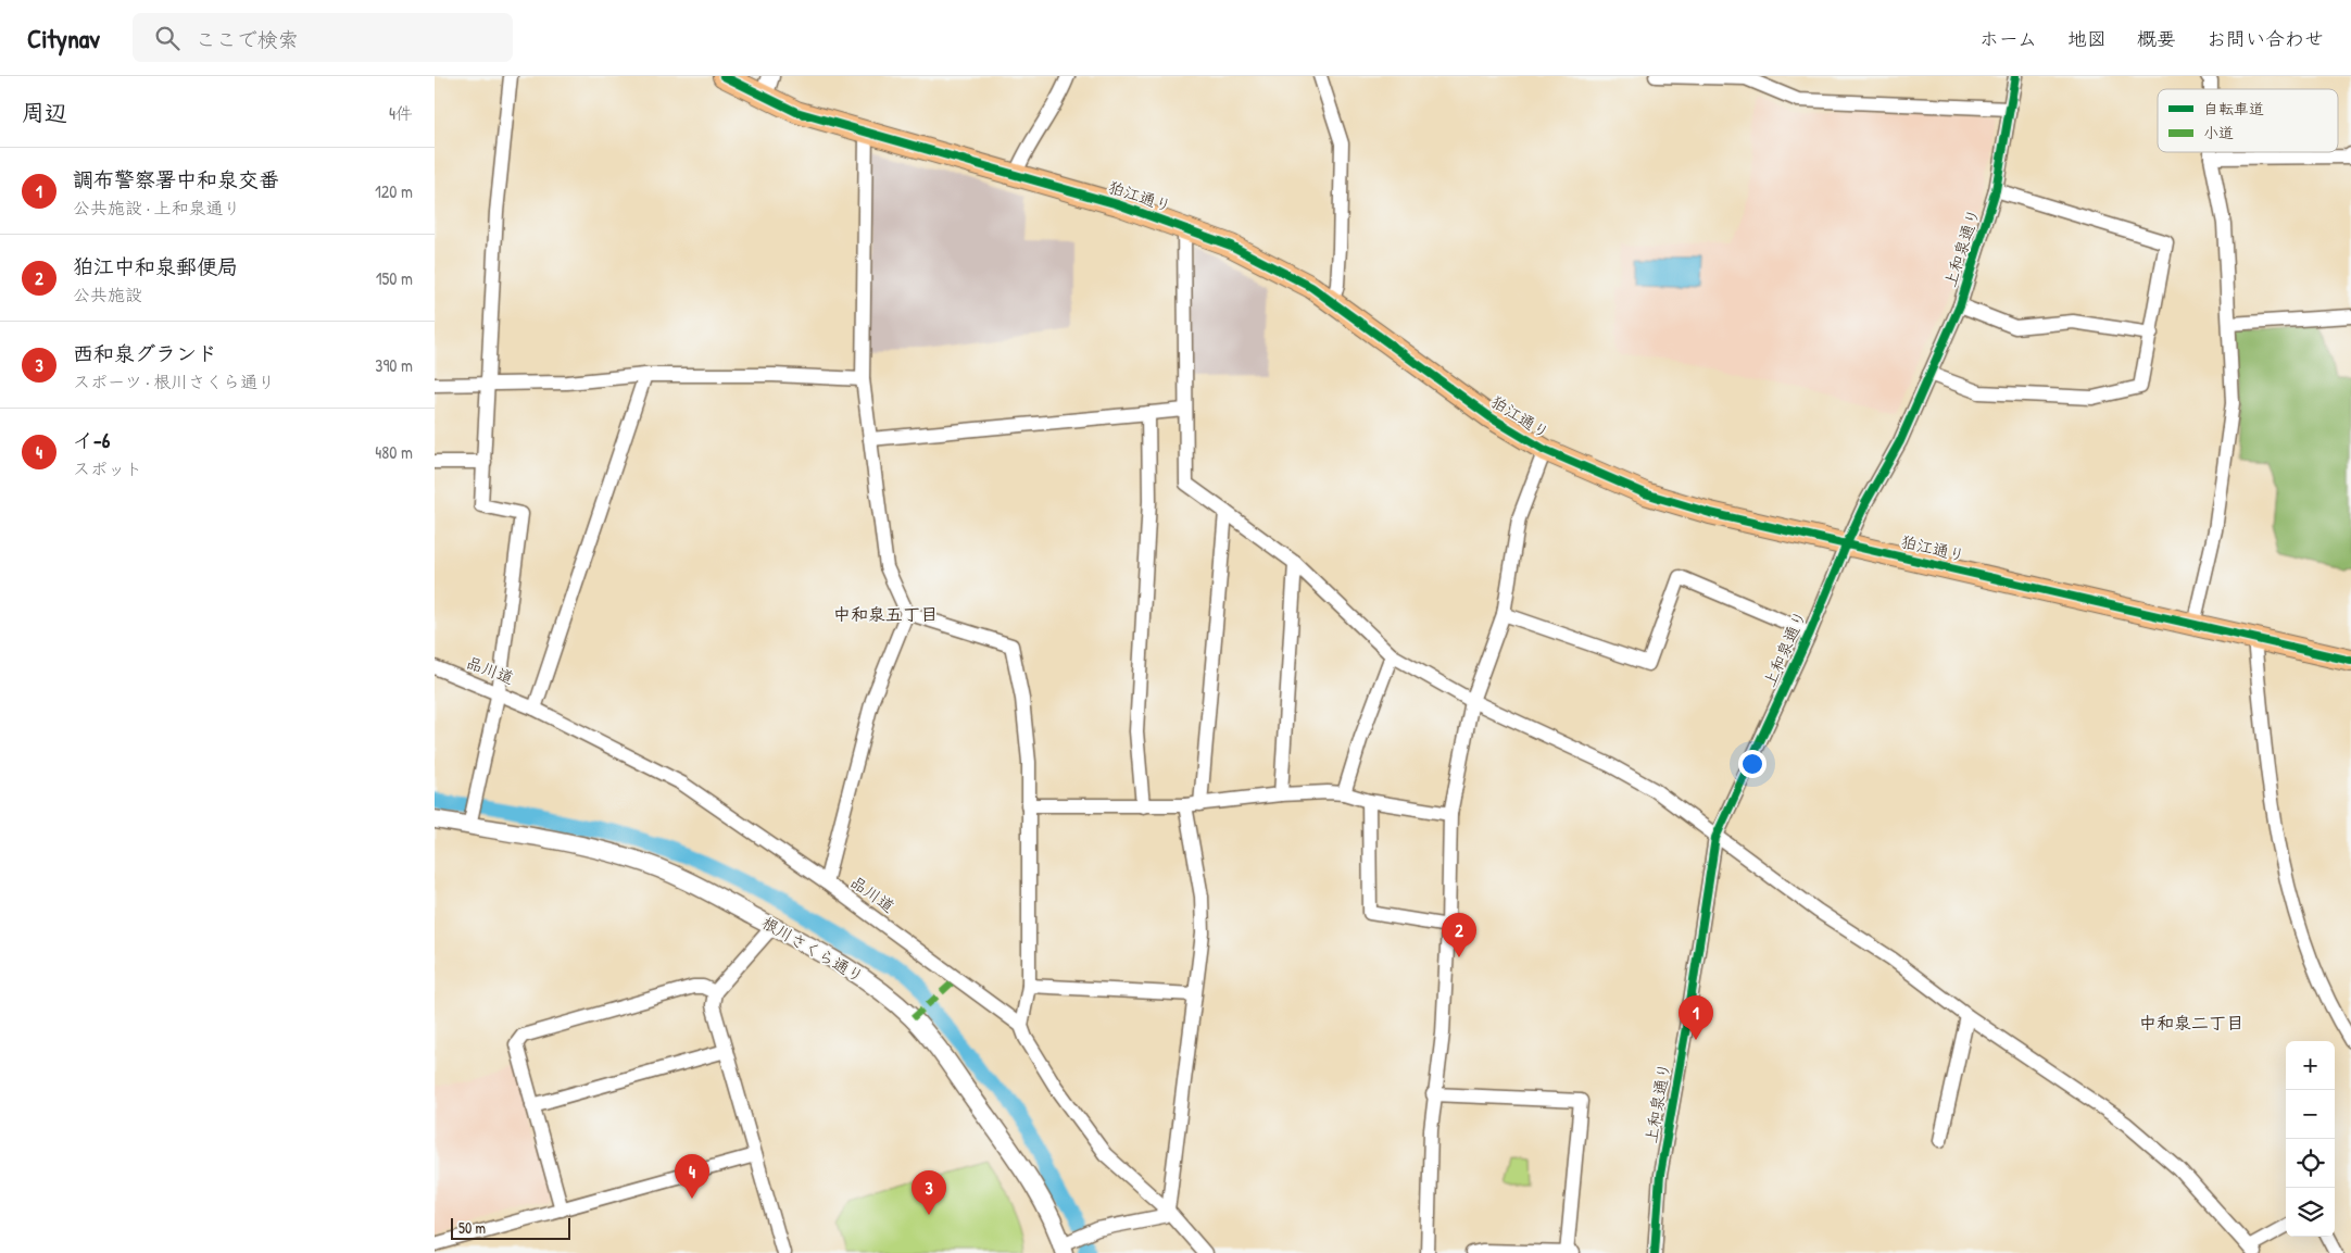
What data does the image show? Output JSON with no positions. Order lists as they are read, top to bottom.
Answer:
{
  "streets": {
    "main road": ["狛江通り"],
    "street": ["上和泉通り", "品川道", "根川さくら通り"]
  },
  "crossings": [
    ["狛江通り", "上和泉通り"]
  ],
  "districts": ["中和泉五丁目", "中和泉二丁目"],
  "legend": ["自転車道", "小道"],
  "scale_bar": "50 m",
  "page": {
    "header": "Citynav",
    "search": "ここで検索",
    "nav": [
      "ホーム",
      "地図",
      "概要",
      "お問い合わせ"
    ],
    "heading": ["周辺", "4件"],
    "list": [
      {
        "mark": "1",
        "name": "調布警察署中和泉交番",
        "note": "公共施設 · 上和泉通り",
        "value": "120 m"
      },
      {
        "mark": "2",
        "name": "狛江中和泉郵便局",
        "note": "公共施設",
        "value": "150 m"
      },
      {
        "mark": "3",
        "name": "西和泉グランド",
        "note": "スポーツ · 根川さくら通り",
        "value": "390 m"
      },
      {
        "mark": "4",
        "name": "イ-6",
        "note": "スポット",
        "value": "480 m"
      }
    ],
    "pins": [
      "2",
      "1",
      "4",
      "3"
    ],
    "map_buttons": ["+", "−"],
    "scale": "50 m"
  }
}
